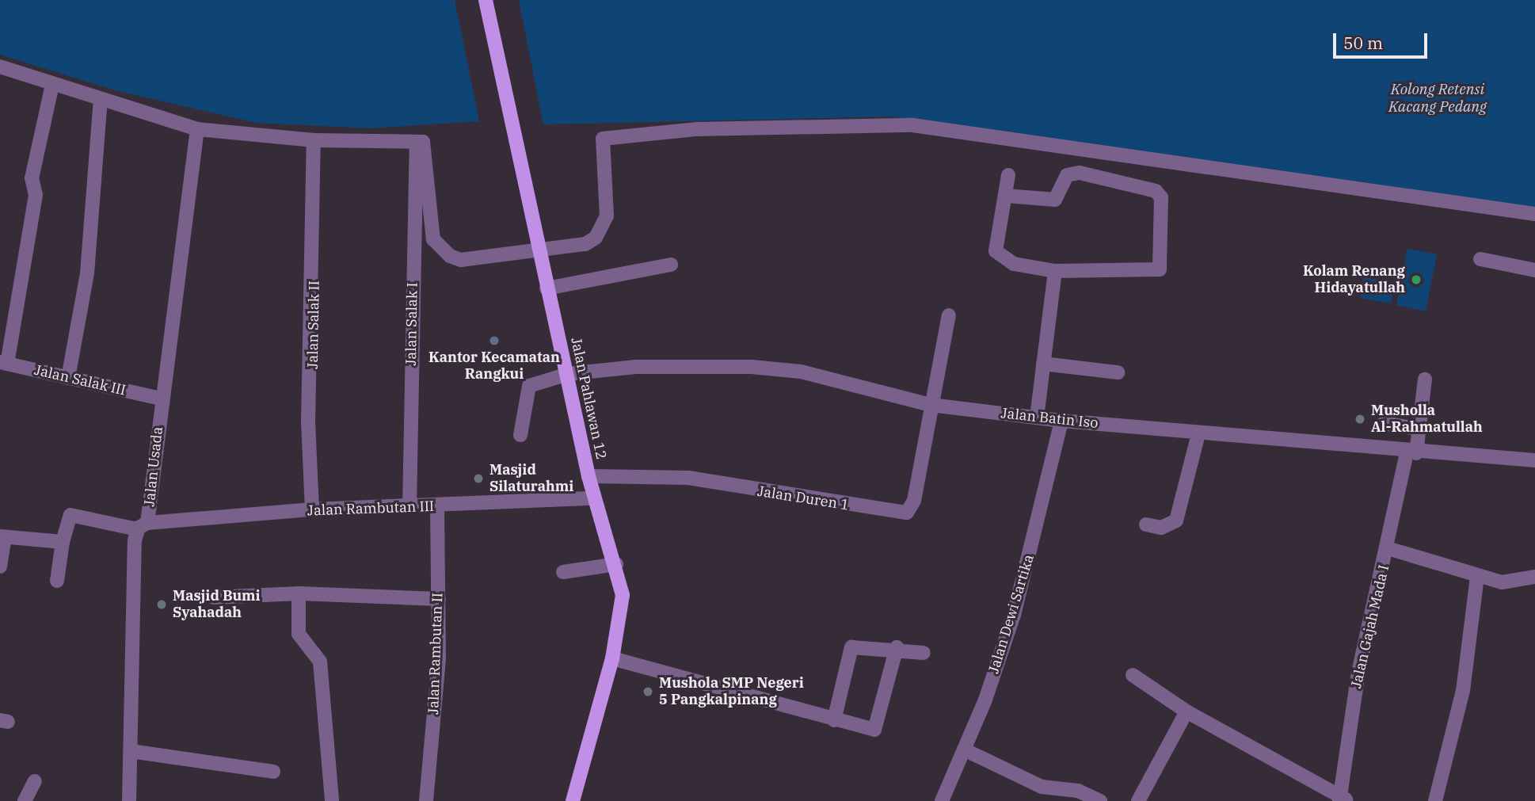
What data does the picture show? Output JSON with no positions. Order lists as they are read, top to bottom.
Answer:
{
  "streets": {
    "main road": ["Jalan Pahlawan 12"],
    "street": [
      "Jalan Salak I",
      "Jalan Salak II",
      "Jalan Salak III",
      "Jalan Batin Iso",
      "Jalan Usada",
      "Jalan Duren 1",
      "Jalan Rambutan III",
      "Jalan Dewi Sartika",
      "Jalan Gajah Mada I",
      "Jalan Rambutan II"
    ]
  },
  "crossings": [
    ["Jalan Salak I", "Jalan Rambutan III"],
    ["Jalan Salak II", "Jalan Rambutan III"],
    ["Jalan Salak III", "Jalan Usada"],
    ["Jalan Pahlawan 12", "Jalan Batin Iso"],
    ["Jalan Pahlawan 12", "Jalan Duren 1"],
    ["Jalan Pahlawan 12", "Jalan Rambutan III"],
    ["Jalan Batin Iso", "Jalan Duren 1"],
    ["Jalan Batin Iso", "Jalan Dewi Sartika"],
    ["Jalan Batin Iso", "Jalan Gajah Mada I"],
    ["Jalan Usada", "Jalan Rambutan III"],
    ["Jalan Rambutan III", "Jalan Rambutan II"]
  ],
  "water": ["Kolong Retensi Kacang Pedang"],
  "places": [
    "Kolam Renang Hidayatullah",
    "Kantor Kecamatan Rangkui",
    "Musholla Al-Rahmatullah",
    "Masjid Silaturahmi",
    "Masjid Bumi Syahadah",
    "Mushola SMP Negeri 5 Pangkalpinang"
  ],
  "scale_bar": "50 m"
}
